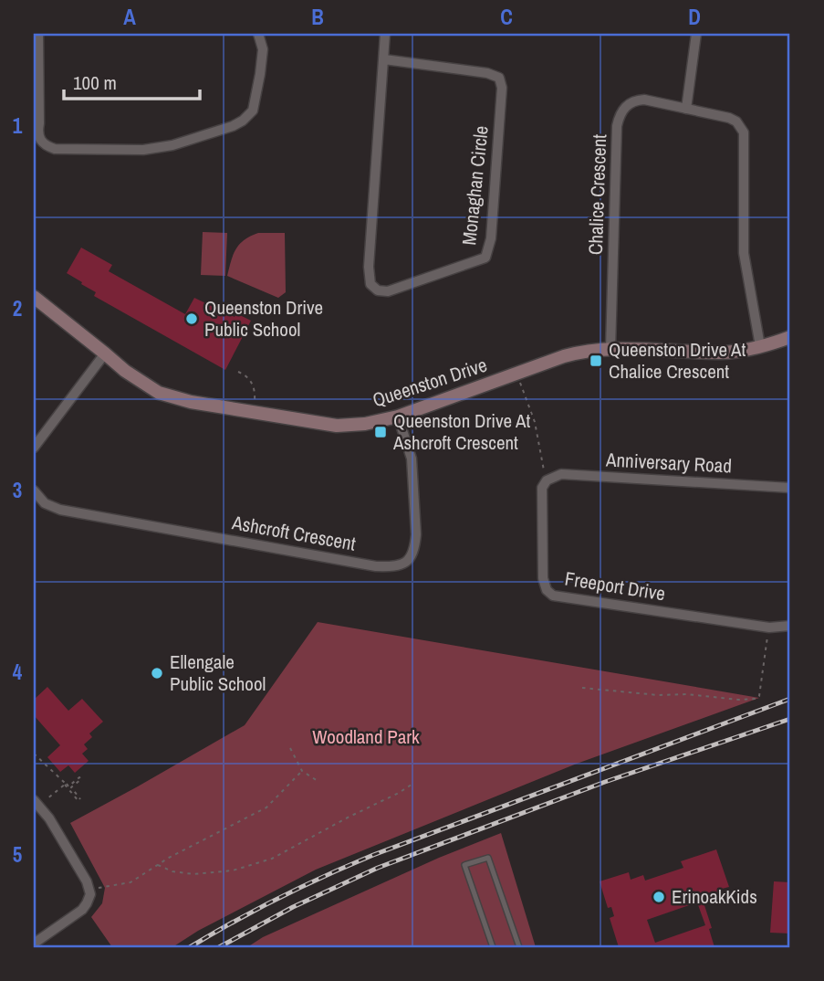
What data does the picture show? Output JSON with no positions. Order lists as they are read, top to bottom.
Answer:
{
  "streets": {
    "street": [
      "Monaghan Circle",
      "Chalice Crescent",
      "Queenston Drive",
      "Anniversary Road",
      "Ashcroft Crescent",
      "Freeport Drive"
    ]
  },
  "crossings": [
    ["Chalice Crescent", "Queenston Drive"],
    ["Queenston Drive", "Ashcroft Crescent"],
    ["Anniversary Road", "Freeport Drive"]
  ],
  "parks": ["Woodland Park"],
  "places": {
    "other": ["Queenston Drive Public School", "Ellengale Public School", "ErinoakKids"],
    "transit": ["Queenston Drive At Chalice Crescent", "Queenston Drive At Ashcroft Crescent"]
  },
  "scale_bar": "100 m",
  "grid": {
    "columns": [
      "A",
      "B",
      "C",
      "D"
    ],
    "rows": [
      "1",
      "2",
      "3",
      "4",
      "5"
    ]
  }
}
